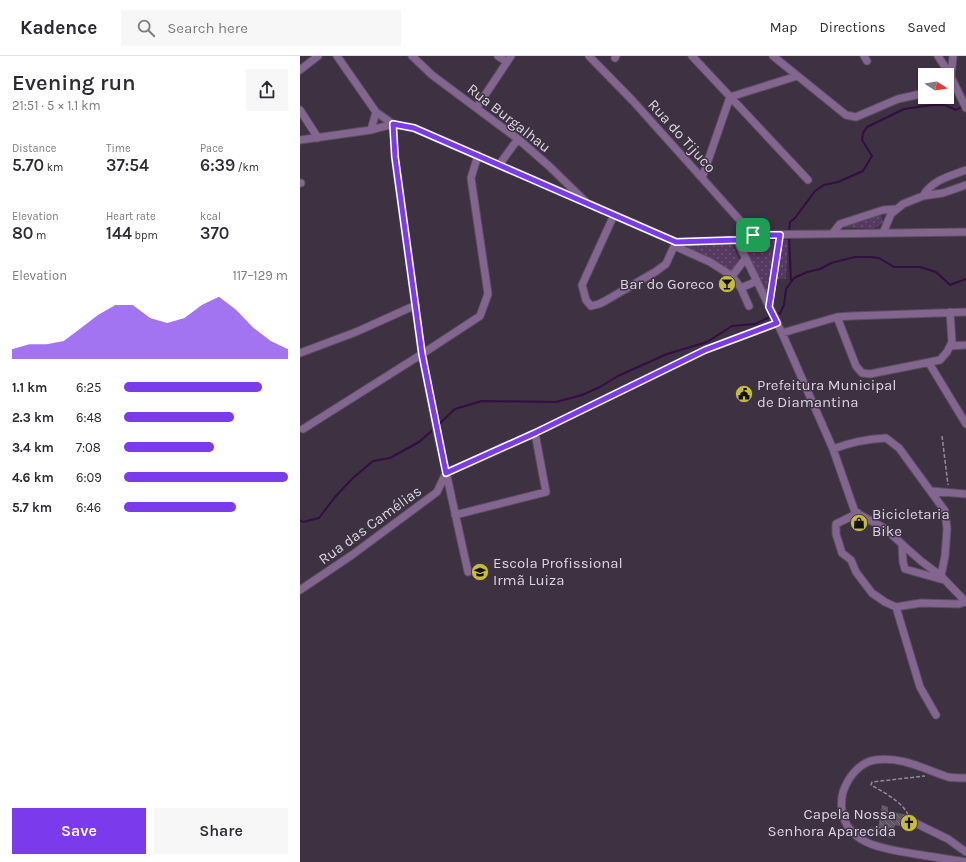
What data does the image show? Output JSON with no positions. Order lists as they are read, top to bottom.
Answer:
{
  "streets": {
    "street": ["Rua Burgalhau", "Rua do Tijuco", "Rua das Camélias"]
  },
  "places": {
    "bar": ["Bar do Goreco"],
    "public building": ["Prefeitura Municipal de Diamantina"],
    "shop": ["Bicicletaria Bike"],
    "school or university": ["Escola Profissional Irmã Luiza"],
    "church": ["Capela Nossa Senhora Aparecida"]
  },
  "north": "right",
  "page": {
    "header": "Kadence",
    "search": "Search here",
    "nav": ["Map", "Directions", "Saved"],
    "heading": ["Evening run", "21:51 · 5 × 1.1 km"],
    "stats": [
      ["Distance", "5.70 km"],
      ["Time", "37:54"],
      ["Pace", "6:39 /km"],
      ["Elevation", "80 m"],
      ["Heart rate", "144 bpm"],
      ["kcal", "370"]
    ],
    "chart": ["Elevation", "117–129 m"],
    "list": [
      {
        "name": "1.1 km",
        "note": "6:25"
      },
      {
        "name": "2.3 km",
        "note": "6:48"
      },
      {
        "name": "3.4 km",
        "note": "7:08"
      },
      {
        "name": "4.6 km",
        "note": "6:09"
      },
      {
        "name": "5.7 km",
        "note": "6:46"
      }
    ],
    "buttons": ["Save", "Share"]
  }
}
